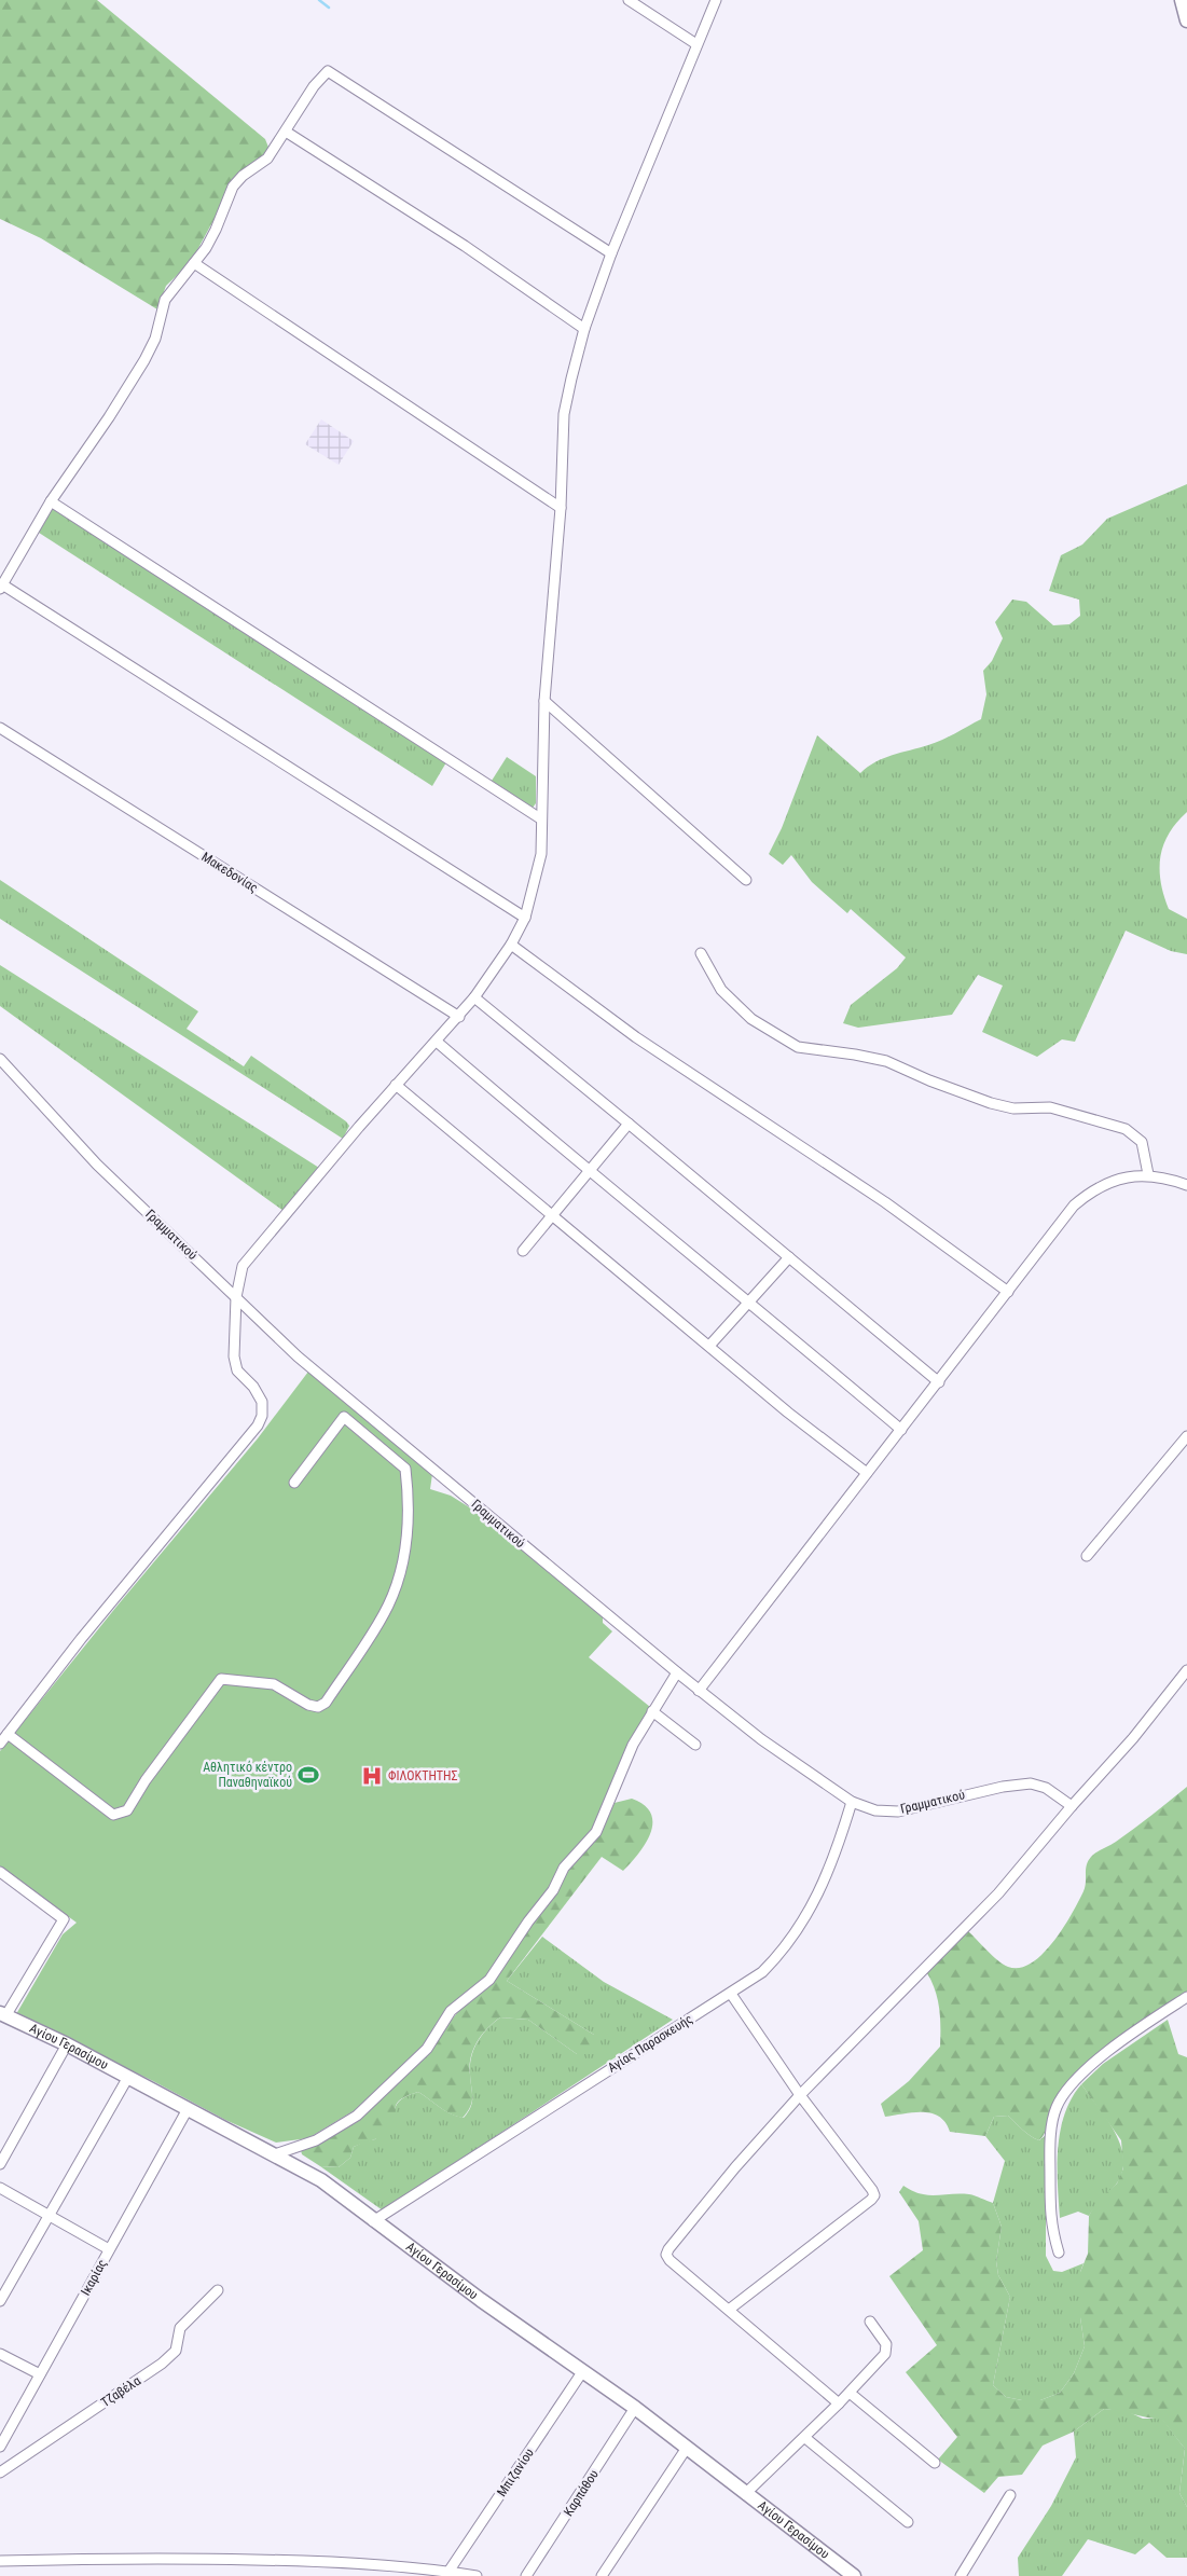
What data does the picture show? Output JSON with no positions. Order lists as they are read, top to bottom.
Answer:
{
  "streets": {
    "street": [
      "Μακεδονίας",
      "Γραμματικού",
      "Αγίας Παρασκευής",
      "Αγίου Γερασίμου",
      "Ικαρίας",
      "Τζαβέλα",
      "Μπιζανίου",
      "Καρπάθου"
    ]
  },
  "crossings": [
    ["Γραμματικού", "Αγίας Παρασκευής"],
    ["Αγίας Παρασκευής", "Αγίου Γερασίμου"],
    ["Αγίου Γερασίμου", "Ικαρίας"],
    ["Αγίου Γερασίμου", "Μπιζανίου"],
    ["Αγίου Γερασίμου", "Καρπάθου"]
  ],
  "places": {
    "sports": ["Αθλητικό κέντρο Παναθηναϊκού"],
    "hospital": ["ΦΙΛΟΚΤΗΤΗΣ"]
  }
}
